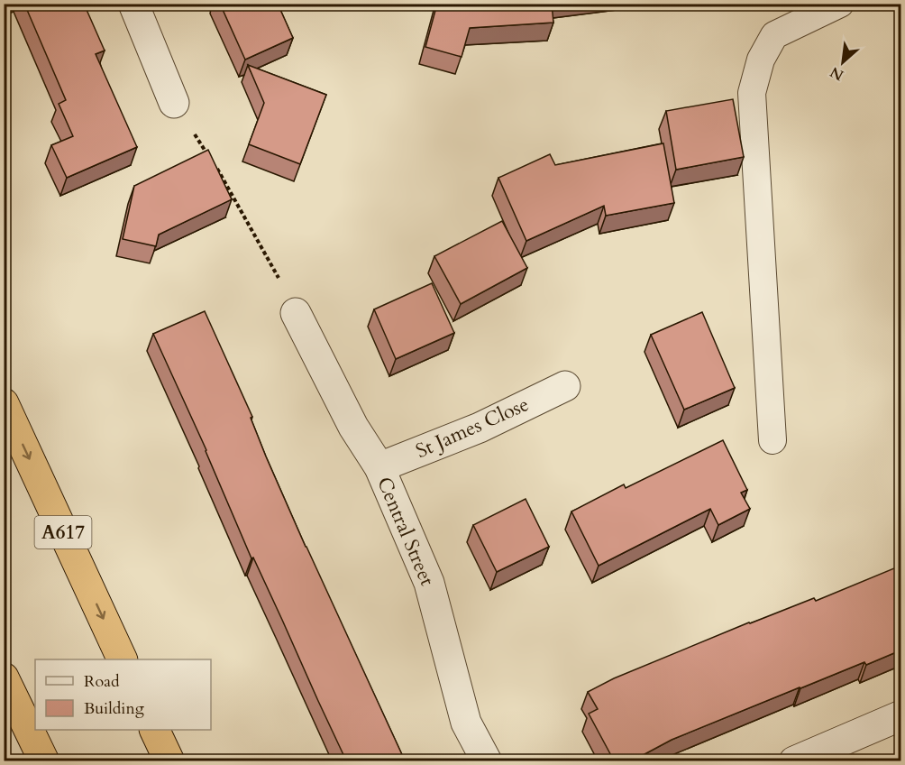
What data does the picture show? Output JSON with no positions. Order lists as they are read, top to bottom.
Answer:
{
  "streets": {
    "highway": ["A617"],
    "street": ["St James Close", "Central Street"]
  },
  "crossings": [
    ["St James Close", "Central Street"]
  ],
  "legend": ["Road", "Building"],
  "north": "bottom left"
}
